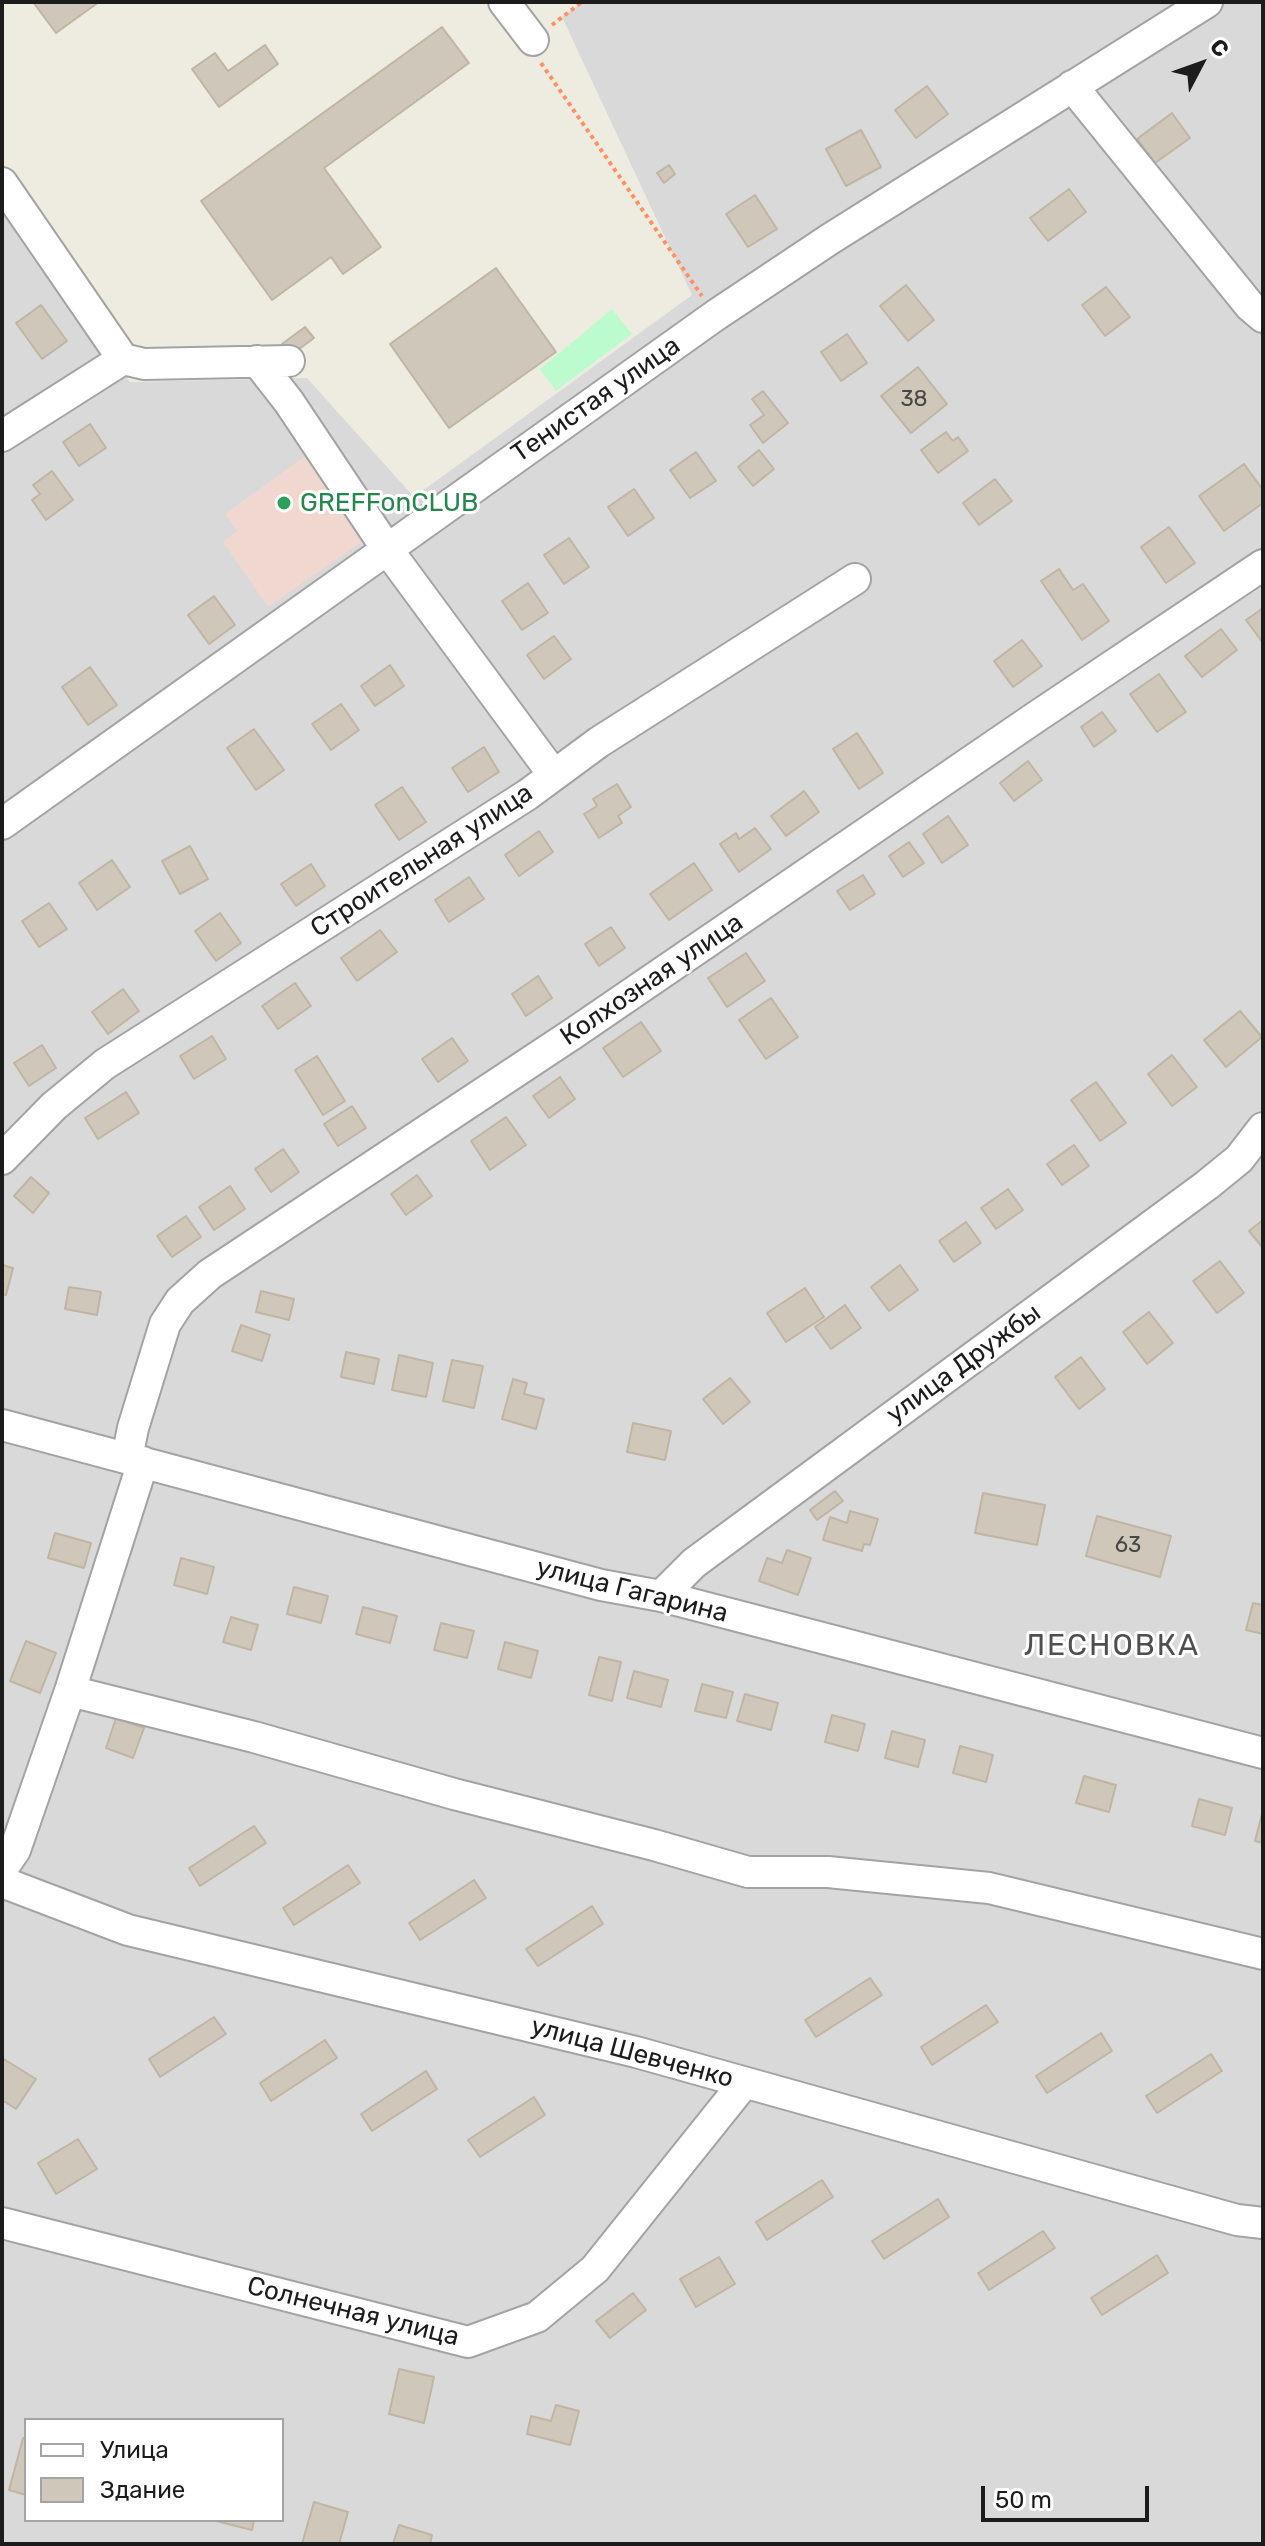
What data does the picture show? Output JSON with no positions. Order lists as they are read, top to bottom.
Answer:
{
  "streets": {
    "street": [
      "Тенистая улица",
      "Строительная улица",
      "Колхозная улица",
      "улица Дружбы",
      "улица Гагарина",
      "улица Шевченко",
      "Солнечная улица"
    ]
  },
  "crossings": [
    ["Колхозная улица", "улица Гагарина"],
    ["улица Дружбы", "улица Гагарина"],
    ["улица Шевченко", "Солнечная улица"]
  ],
  "districts": ["ЛЕСНОВКА"],
  "places": ["GREFFonCLUB"],
  "house_numbers": ["38", "63"],
  "legend": ["Улица", "Здание"],
  "scale_bar": "50 m",
  "north": "top right"
}
